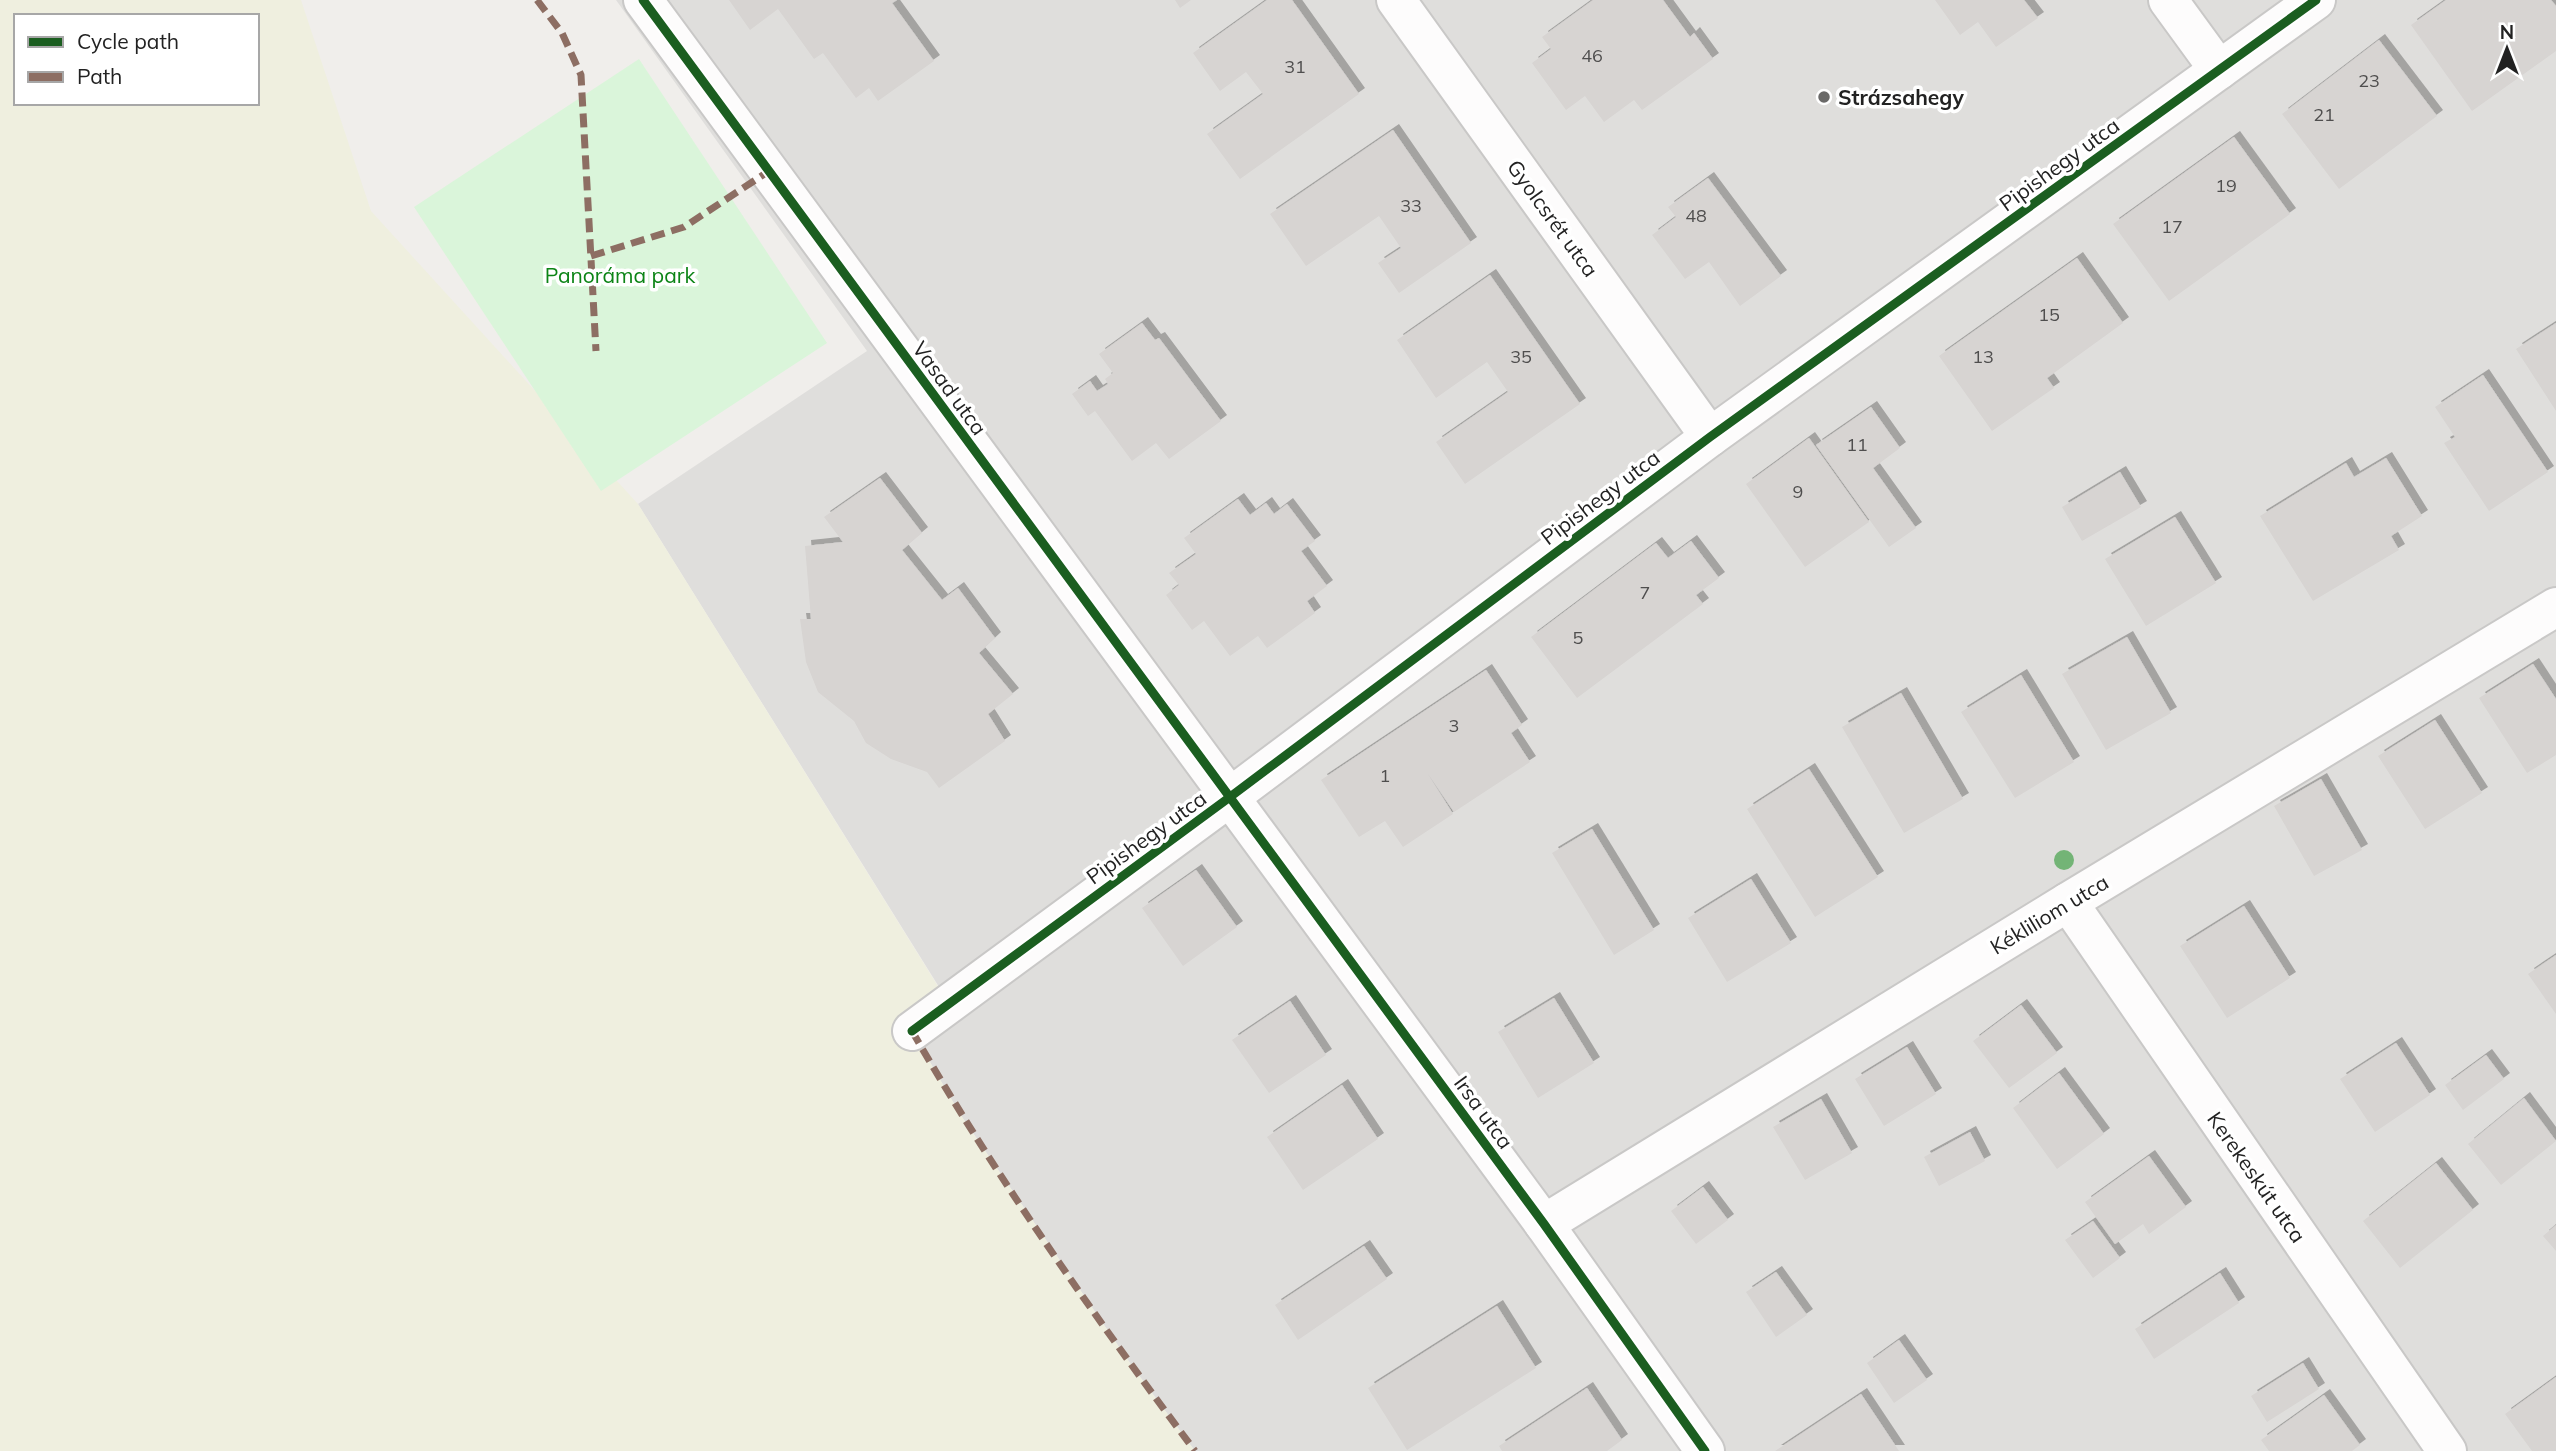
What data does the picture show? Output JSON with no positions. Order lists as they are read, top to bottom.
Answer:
{
  "streets": {
    "street": [
      "Pipishegy utca",
      "Gyolcsrét utca",
      "Vasad utca",
      "Kékliliom utca",
      "Irsa utca",
      "Kerekeskút utca"
    ]
  },
  "crossings": [
    ["Pipishegy utca", "Gyolcsrét utca"],
    ["Pipishegy utca", "Vasad utca"],
    ["Pipishegy utca", "Irsa utca"],
    ["Vasad utca", "Irsa utca"],
    ["Kékliliom utca", "Irsa utca"],
    ["Kékliliom utca", "Kerekeskút utca"]
  ],
  "parks": ["Panoráma park"],
  "places": ["Strázsahegy"],
  "house_numbers": [
    "46",
    "31",
    "23",
    "21",
    "19",
    "33",
    "48",
    "17",
    "15",
    "35",
    "13",
    "11",
    "9",
    "7",
    "5",
    "3",
    "1"
  ],
  "legend": ["Cycle path", "Path"],
  "north": "top"
}
